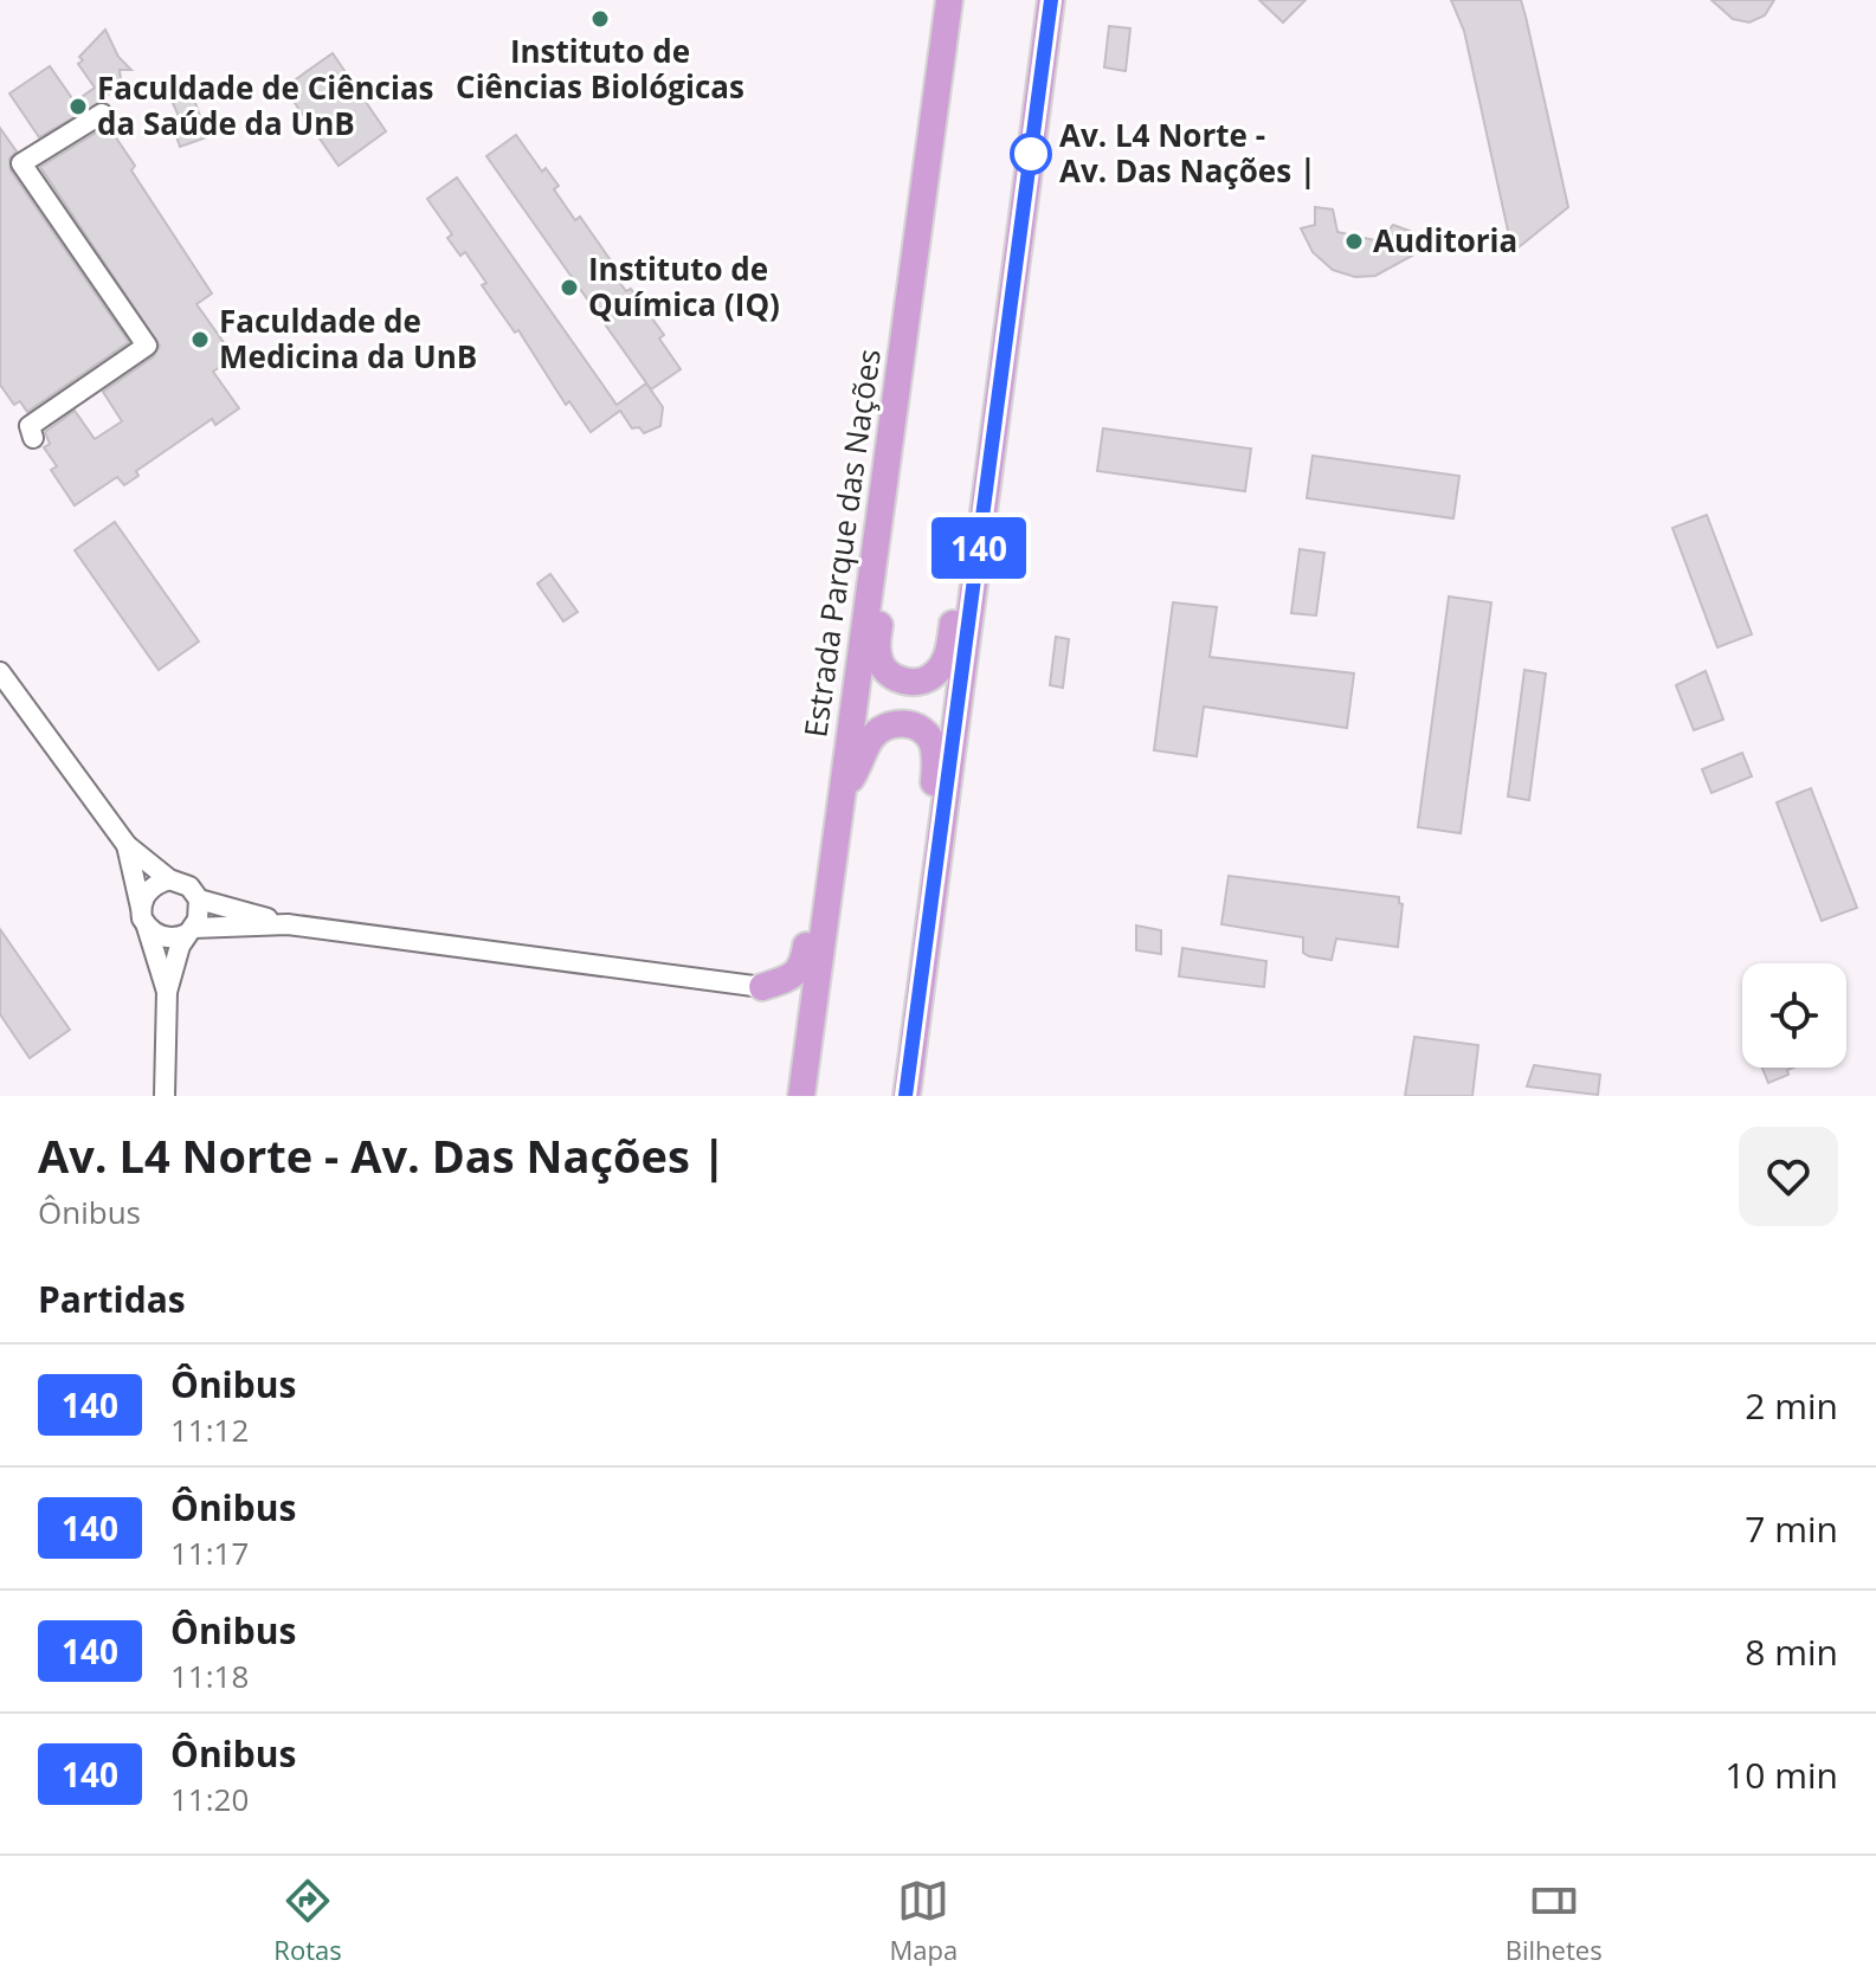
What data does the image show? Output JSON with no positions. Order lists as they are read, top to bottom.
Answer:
{
  "streets": {
    "highway": ["Estrada Parque das Nações"]
  },
  "places": [
    "Instituto de Ciências Biológicas",
    "Faculdade de Ciências da Saúde da UnB",
    "Av. L4 Norte - Av. Das Nações |",
    "Auditoria",
    "Instituto de Química (IQ)",
    "Faculdade de Medicina da UnB"
  ],
  "lines": ["bus line 140"],
  "page": {
    "on_map": "140",
    "heading": [
      ["Av. L4 Norte - Av. Das Nações |", "Ônibus"],
      "Partidas"
    ],
    "list": [
      {
        "mark": "140",
        "name": "Ônibus",
        "note": "11:12",
        "value": "2 min"
      },
      {
        "mark": "140",
        "name": "Ônibus",
        "note": "11:17",
        "value": "7 min"
      },
      {
        "mark": "140",
        "name": "Ônibus",
        "note": "11:18",
        "value": "8 min"
      },
      {
        "mark": "140",
        "name": "Ônibus",
        "note": "11:20",
        "value": "10 min"
      }
    ],
    "tabs": ["Rotas", "Mapa", "Bilhetes"]
  }
}
